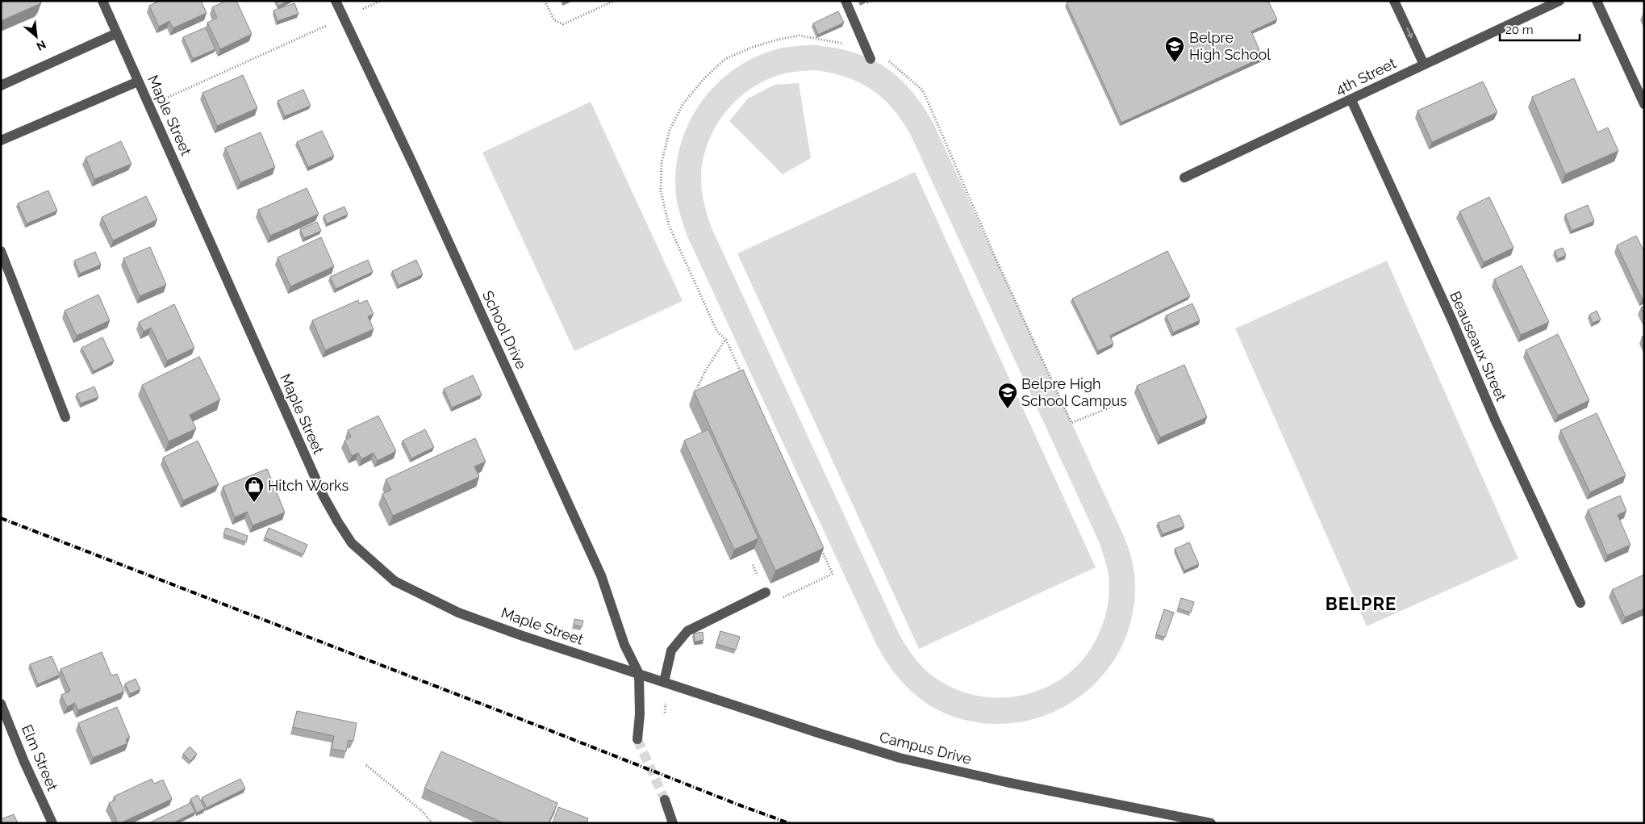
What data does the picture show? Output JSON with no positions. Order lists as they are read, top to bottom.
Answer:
{
  "streets": {
    "street": [
      "4th Street",
      "Maple Street",
      "School Drive",
      "Beauseaux Street",
      "Campus Drive",
      "Elm Street"
    ]
  },
  "crossings": [
    ["4th Street", "Beauseaux Street"],
    ["Maple Street", "School Drive"],
    ["Maple Street", "Campus Drive"],
    ["School Drive", "Campus Drive"]
  ],
  "districts": ["BELPRE"],
  "places": {
    "school or university": ["Belpre High School", "Belpre High School Campus"],
    "shop": ["Hitch Works"]
  },
  "scale_bar": "20 m",
  "north": "bottom right"
}
